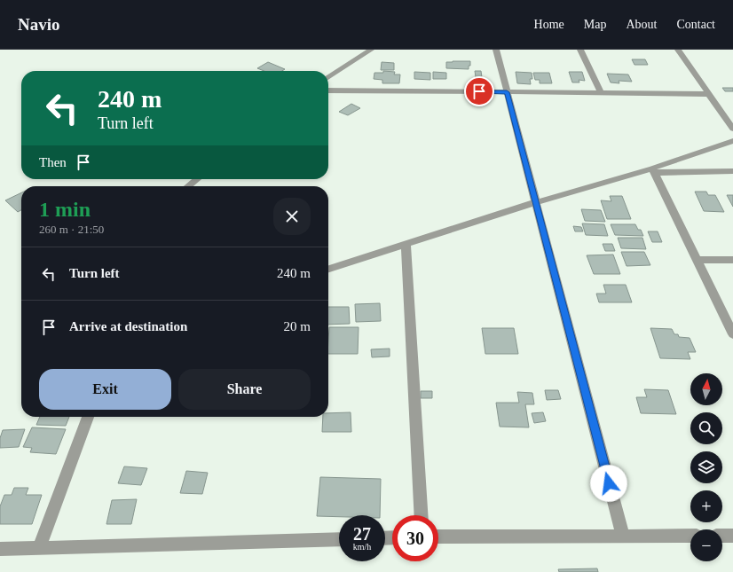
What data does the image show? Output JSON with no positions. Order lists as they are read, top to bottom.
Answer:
{
  "north": "top",
  "page": {
    "header": "Navio",
    "nav": [
      "Home",
      "Map",
      "About",
      "Contact"
    ],
    "turn": ["240 m", "Turn left"],
    "then": "Then",
    "heading": ["1 min", "260 m · 21:50"],
    "list": [
      {
        "name": "Turn left",
        "value": "240 m"
      },
      {
        "name": "Arrive at destination",
        "value": "20 m"
      }
    ],
    "buttons": ["Exit", "Share"],
    "map_buttons": ["+", "−"],
    "speed": "27 km/h",
    "limit": "30"
  }
}
